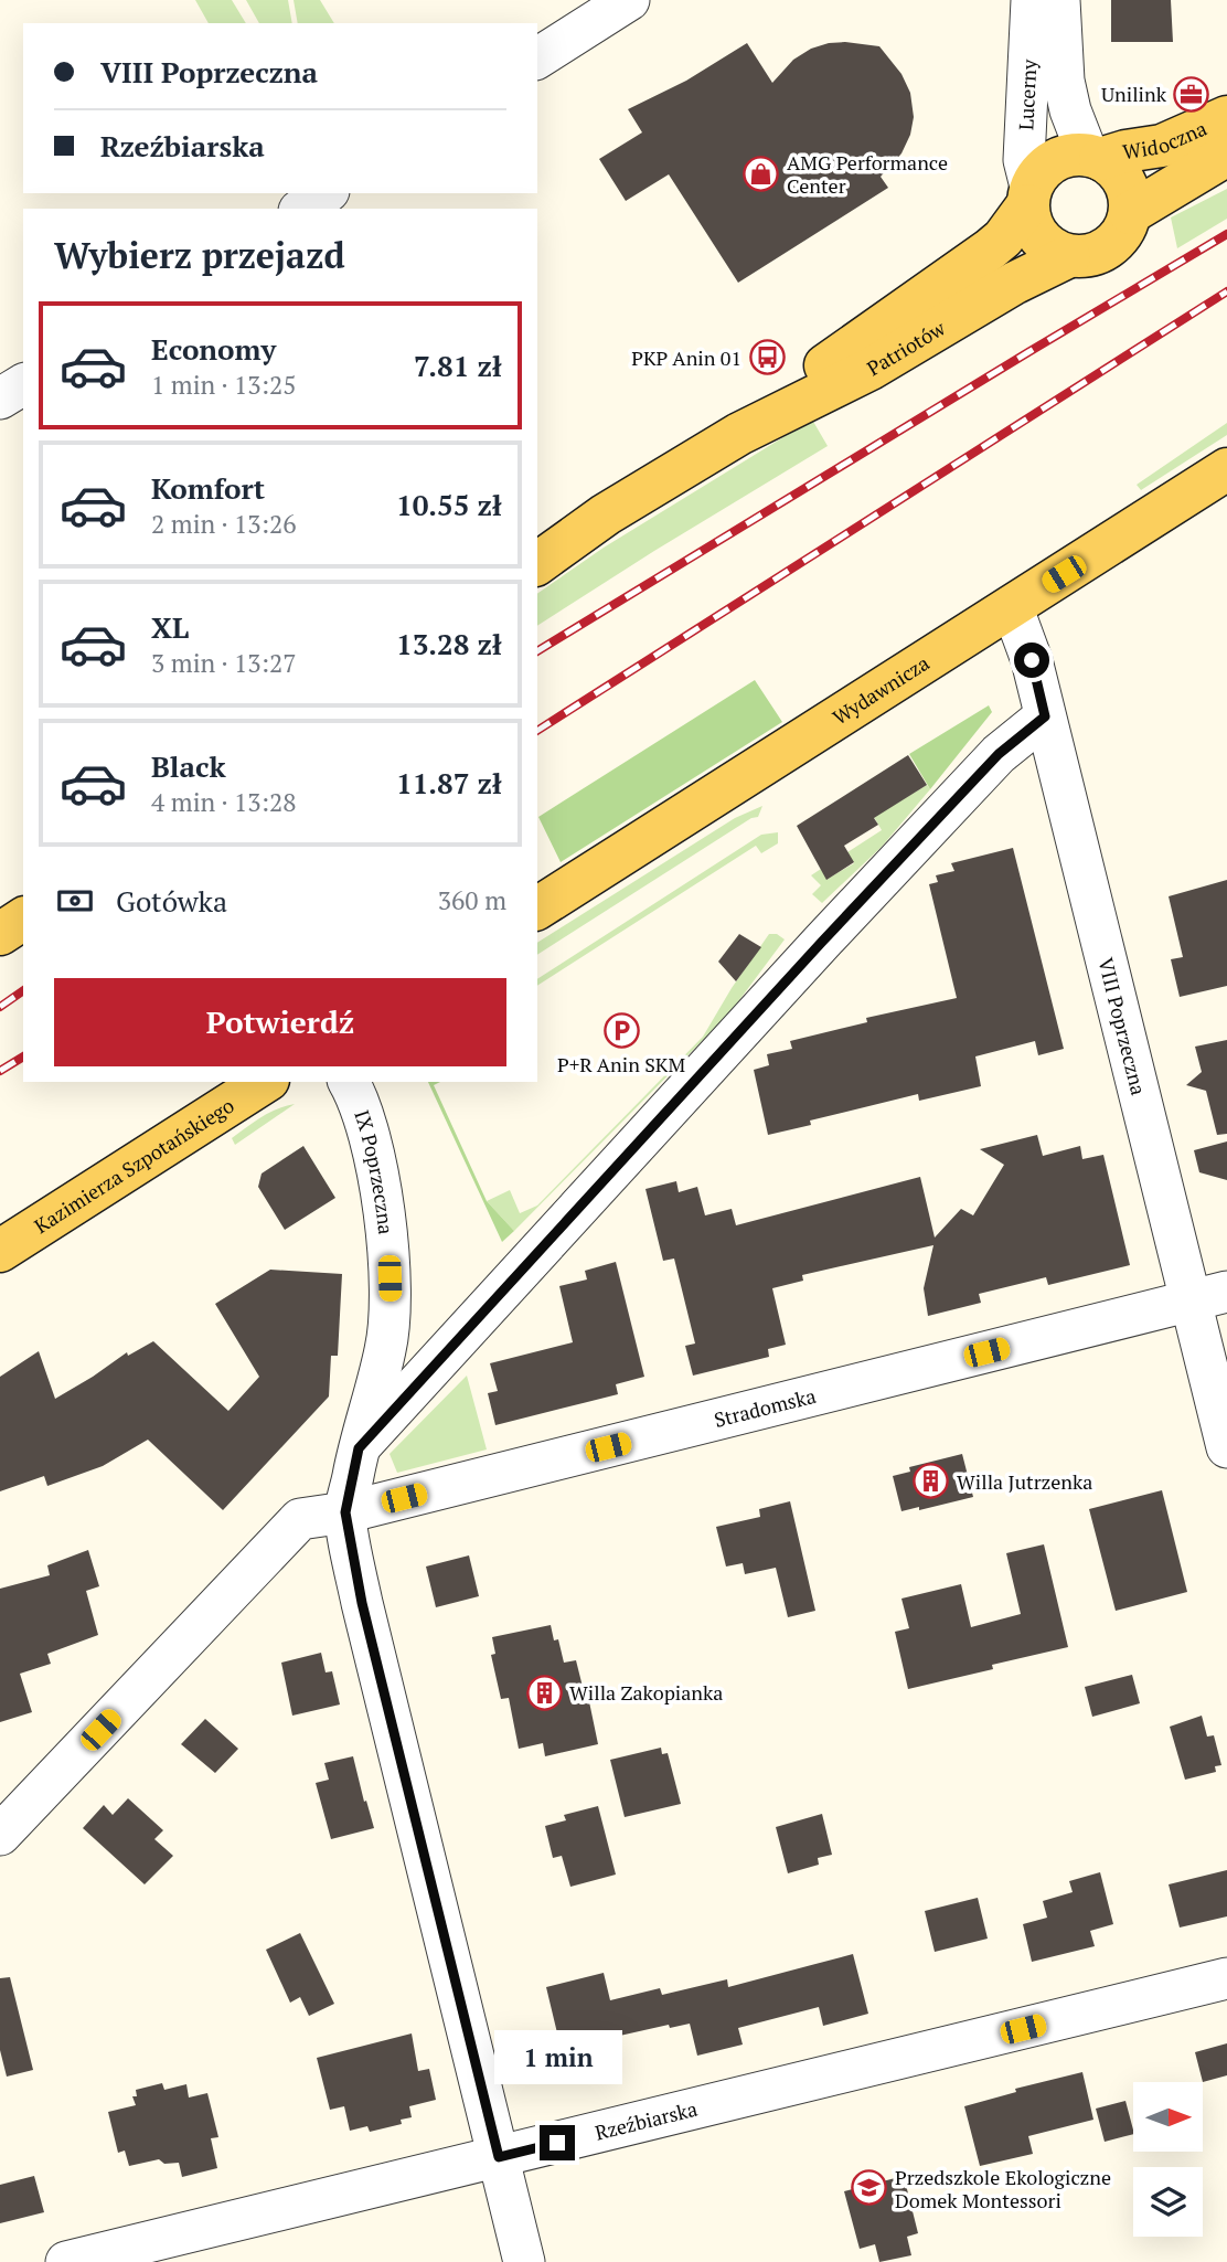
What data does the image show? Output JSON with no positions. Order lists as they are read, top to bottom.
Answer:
{
  "streets": {
    "main road": [
      "Widoczna",
      "Patriotów",
      "Wydawnicza",
      "Kazimierza Szpotańskiego"
    ],
    "street": [
      "Lucerny",
      "VIII Poprzeczna",
      "IX Poprzeczna",
      "Stradomska",
      "Rzeźbiarska"
    ]
  },
  "crossings": [
    ["Lucerny", "Widoczna"],
    ["Lucerny", "Patriotów"],
    ["Widoczna", "Patriotów"],
    ["Wydawnicza", "VIII Poprzeczna"],
    ["VIII Poprzeczna", "Stradomska"],
    ["IX Poprzeczna", "Stradomska"],
    ["IX Poprzeczna", "Rzeźbiarska"]
  ],
  "places": {
    "office": ["Unilink"],
    "shop": ["AMG Performance Center"],
    "bus stop": ["PKP Anin 01"],
    "parking": ["P+R Anin SKM"],
    "building": ["Willa Jutrzenka", "Willa Zakopianka"],
    "school or university": ["Przedszkole Ekologiczne Domek Montessori"]
  },
  "north": "right",
  "page": {
    "banner": ["VIII Poprzeczna", "Rzeźbiarska"],
    "heading": "Wybierz przejazd",
    "list": [
      {
        "name": "Economy",
        "note": "1 min · 13:25",
        "value": "7.81 zł"
      },
      {
        "name": "Komfort",
        "note": "2 min · 13:26",
        "value": "10.55 zł"
      },
      {
        "name": "XL",
        "note": "3 min · 13:27",
        "value": "13.28 zł"
      },
      {
        "name": "Black",
        "note": "4 min · 13:28",
        "value": "11.87 zł"
      }
    ],
    "pay": ["Gotówka", "360 m"],
    "buttons": "Potwierdź",
    "bubble": "1 min"
  }
}
